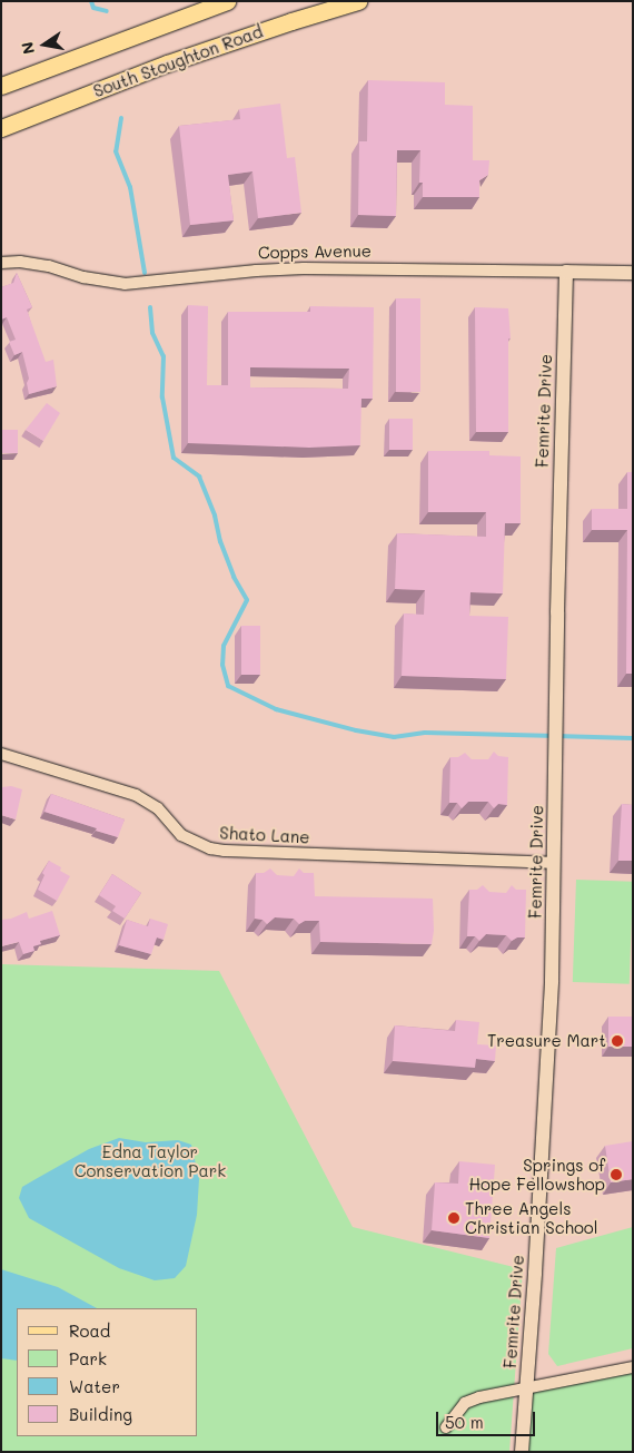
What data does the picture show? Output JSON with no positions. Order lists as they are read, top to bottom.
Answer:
{
  "streets": {
    "main road": ["South Stoughton Road"],
    "street": ["Copps Avenue", "Femrite Drive", "Shato Lane"]
  },
  "crossings": [
    ["Copps Avenue", "Femrite Drive"],
    ["Femrite Drive", "Shato Lane"]
  ],
  "parks": ["Edna Taylor Conservation Park"],
  "places": ["Treasure Mart", "Springs of Hope Fellowshop", "Three Angels Christian School"],
  "legend": [
    "Road",
    "Park",
    "Water",
    "Building"
  ],
  "scale_bar": "50 m",
  "north": "left"
}
